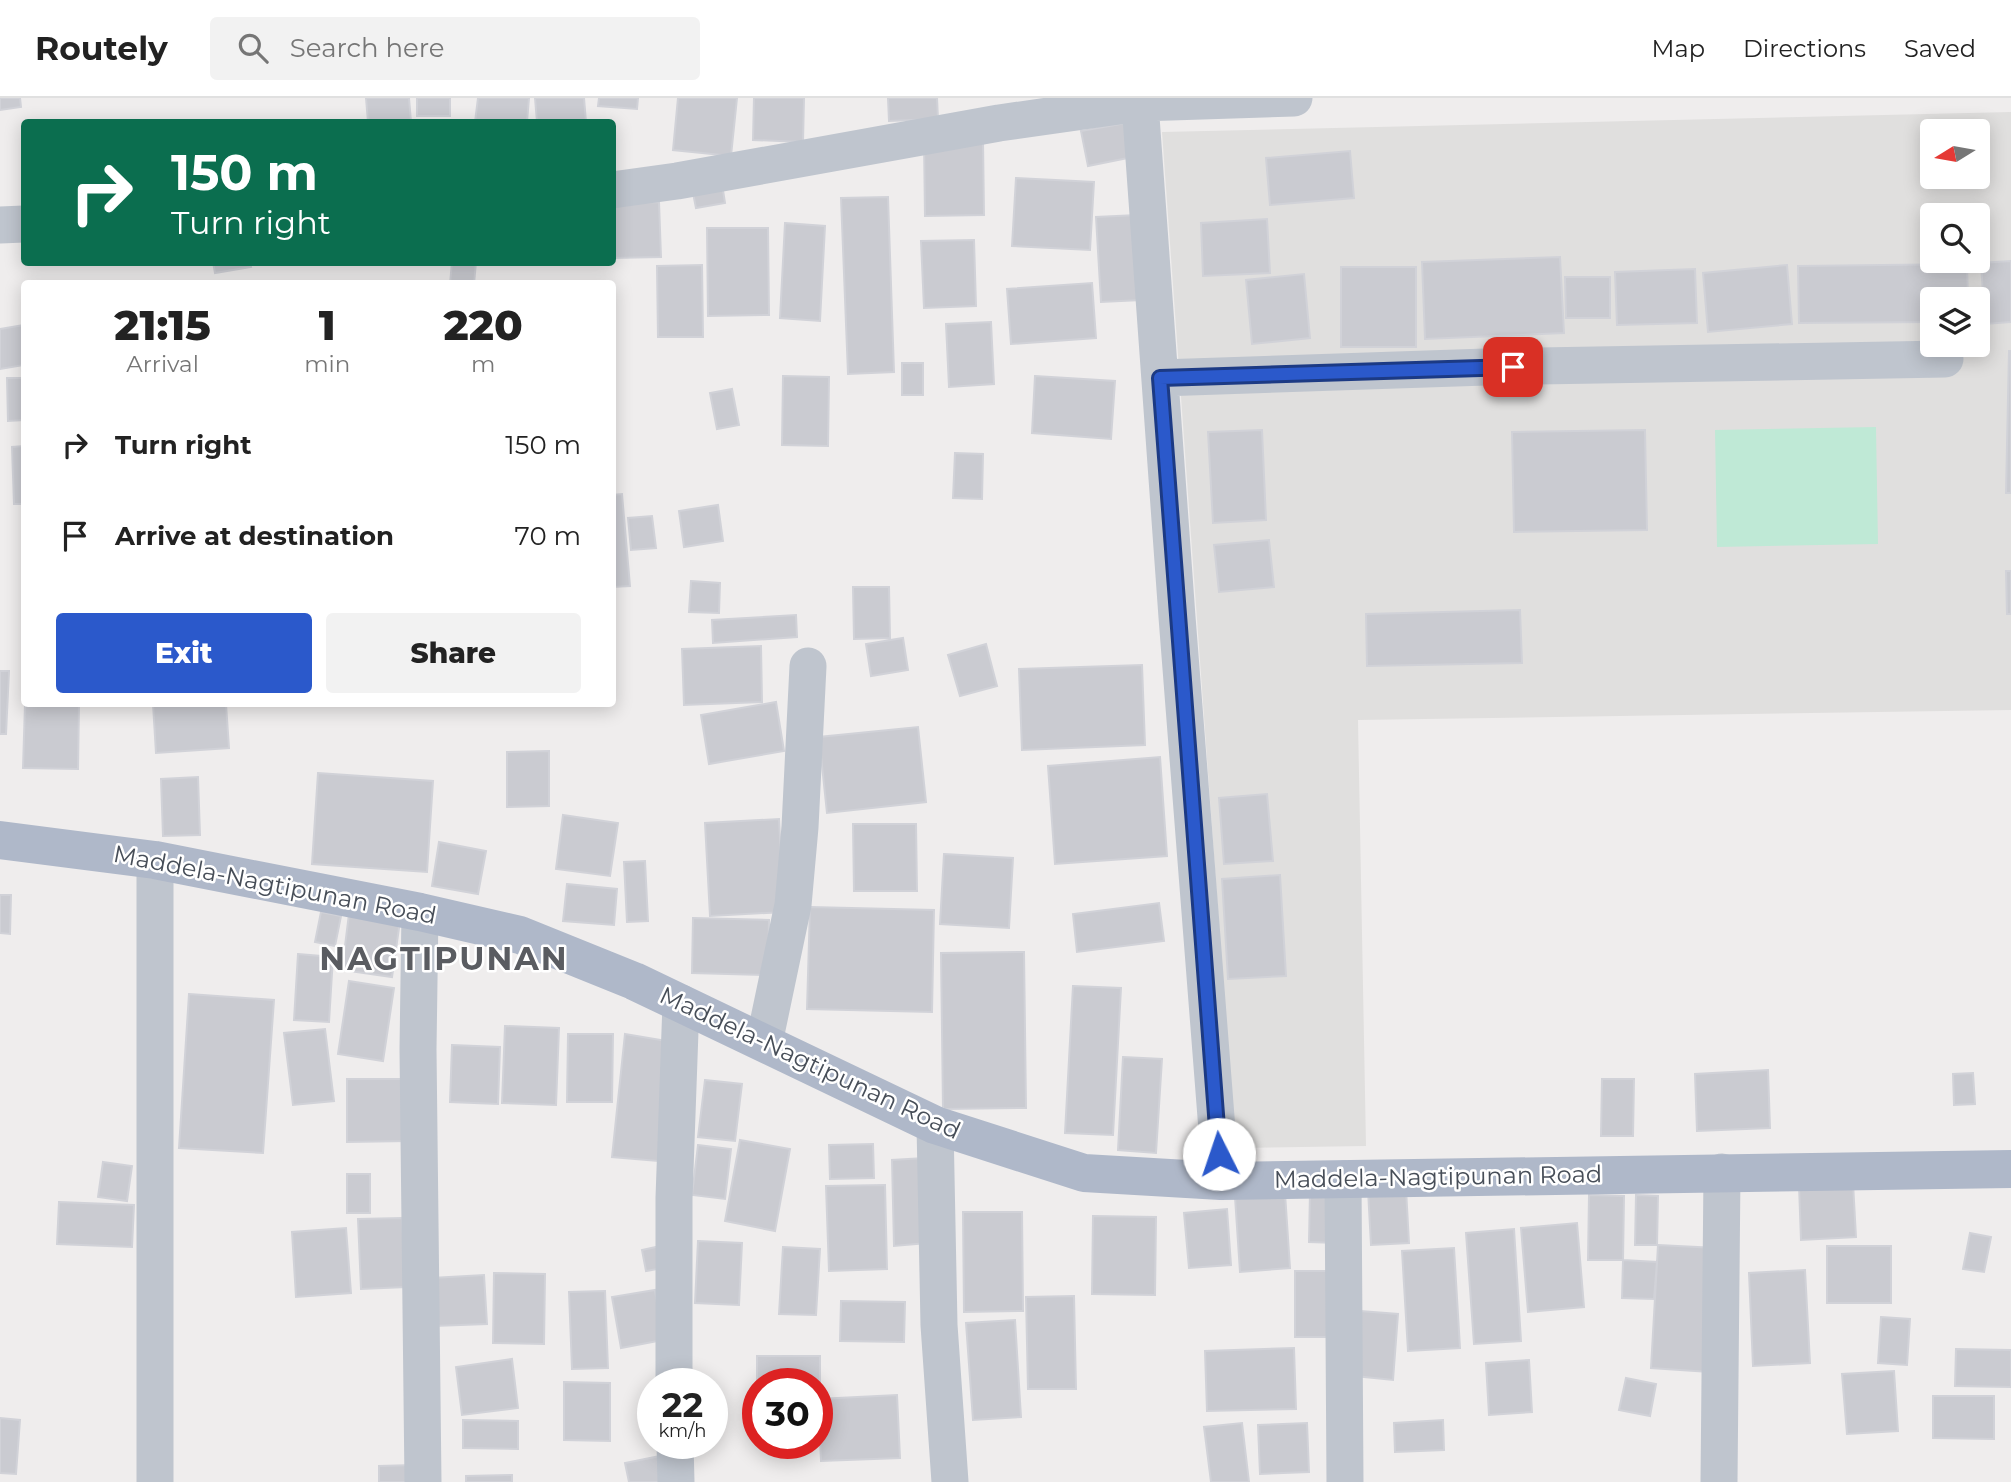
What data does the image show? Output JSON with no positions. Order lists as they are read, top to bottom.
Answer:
{
  "streets": {
    "main road": ["Maddela-Nagtipunan Road"]
  },
  "districts": ["NAGTIPUNAN"],
  "north": "left",
  "page": {
    "header": "Routely",
    "search": "Search here",
    "nav": ["Map", "Directions", "Saved"],
    "turn": ["150 m", "Turn right"],
    "eta": [
      "21:15",
      "Arrival",
      "1",
      "min",
      "220",
      "m"
    ],
    "list": [
      {
        "name": "Turn right",
        "value": "150 m"
      },
      {
        "name": "Arrive at destination",
        "value": "70 m"
      }
    ],
    "buttons": ["Exit", "Share"],
    "speed": "22 km/h",
    "limit": "30"
  }
}
